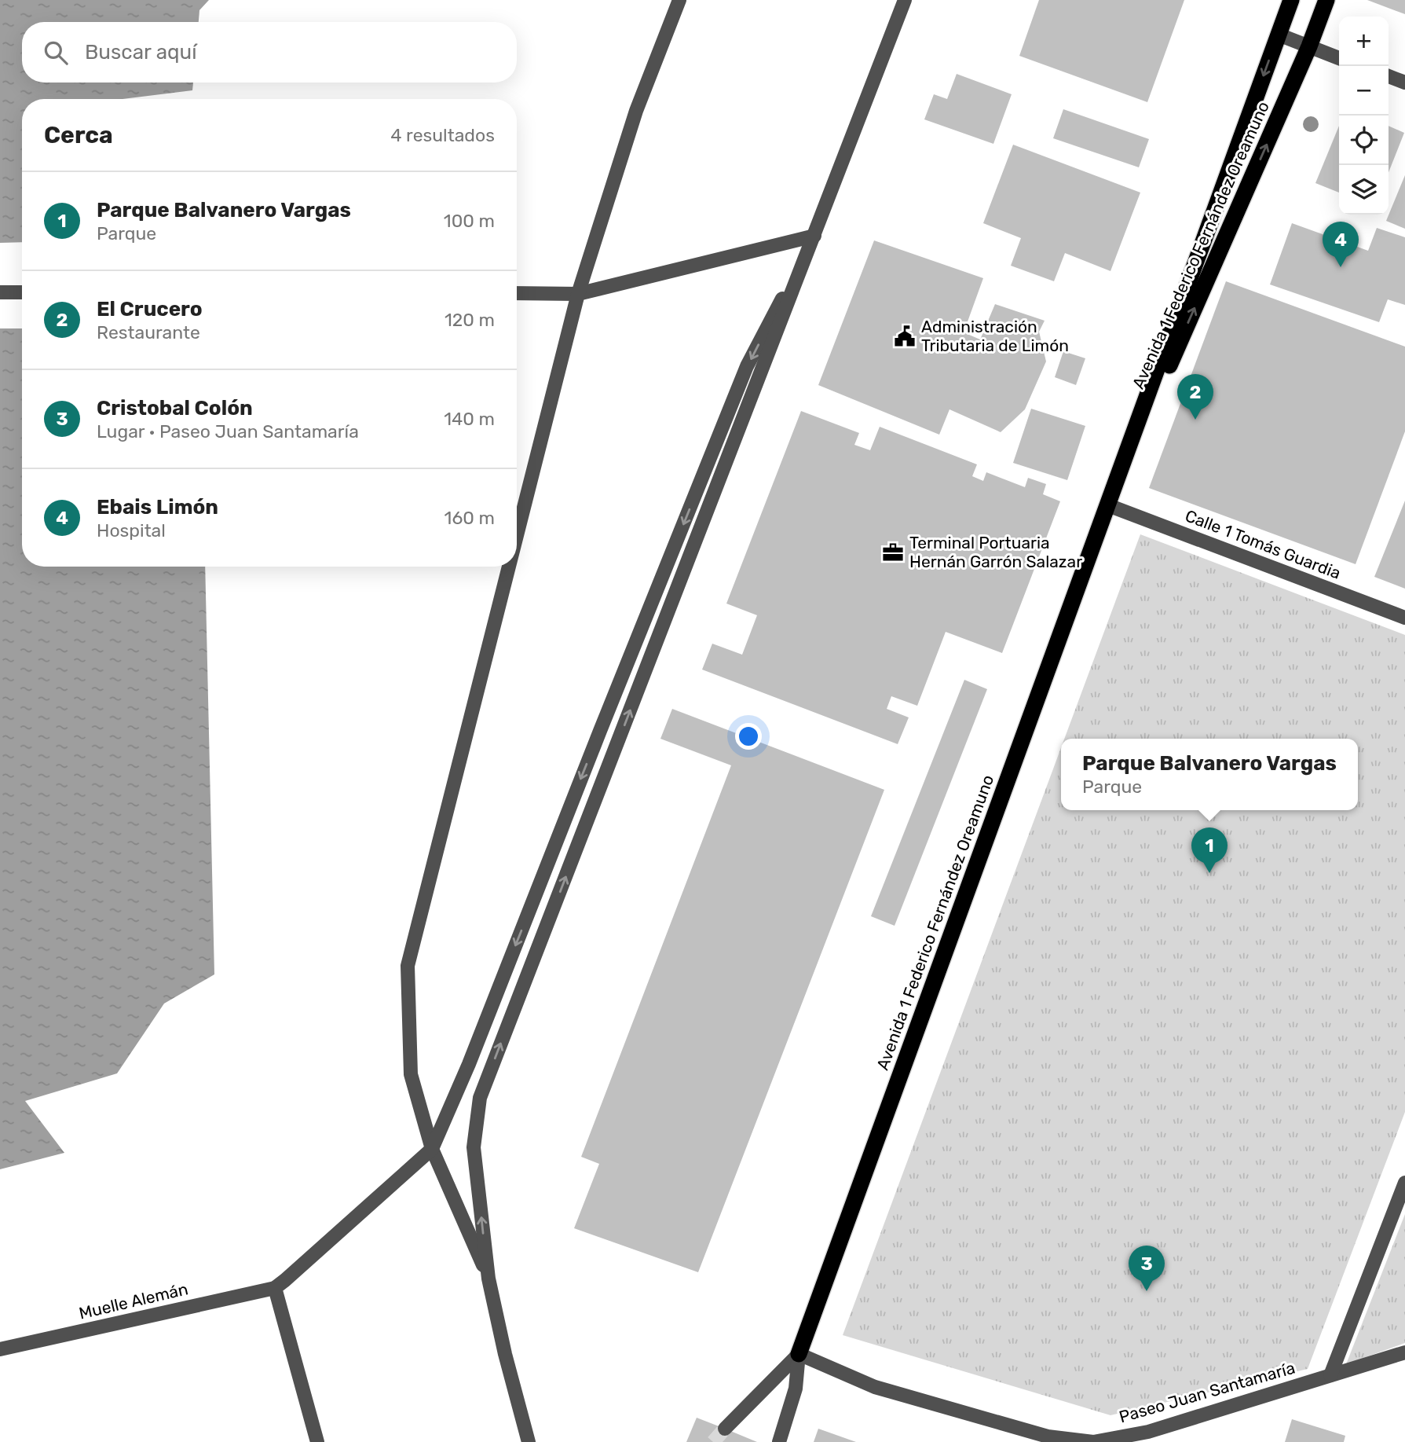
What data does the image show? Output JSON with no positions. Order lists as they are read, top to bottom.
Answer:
{
  "streets": {
    "highway": ["Avenida 1 Federico Fernández Oreamuno"],
    "street": ["Calle 1 Tomás Guardia", "Muelle Alemán", "Paseo Juan Santamaría"]
  },
  "crossings": [
    ["Avenida 1 Federico Fernández Oreamuno", "Calle 1 Tomás Guardia"],
    ["Avenida 1 Federico Fernández Oreamuno", "Paseo Juan Santamaría"]
  ],
  "places": {
    "public building": ["Administración Tributaria de Limón"],
    "office": ["Terminal Portuaria Hernán Garrón Salazar"]
  },
  "page": {
    "map_buttons": ["+", "−"],
    "search": "Buscar aquí",
    "heading": ["Cerca", "4 resultados"],
    "list": [
      {
        "mark": "1",
        "name": "Parque Balvanero Vargas",
        "note": "Parque",
        "value": "100 m"
      },
      {
        "mark": "2",
        "name": "El Crucero",
        "note": "Restaurante",
        "value": "120 m"
      },
      {
        "mark": "3",
        "name": "Cristobal Colón",
        "note": "Lugar · Paseo Juan Santamaría",
        "value": "140 m"
      },
      {
        "mark": "4",
        "name": "Ebais Limón",
        "note": "Hospital",
        "value": "160 m"
      }
    ],
    "pins": [
      "4",
      "2",
      "1",
      "3"
    ],
    "popup": ["Parque Balvanero Vargas", "Parque"]
  }
}
